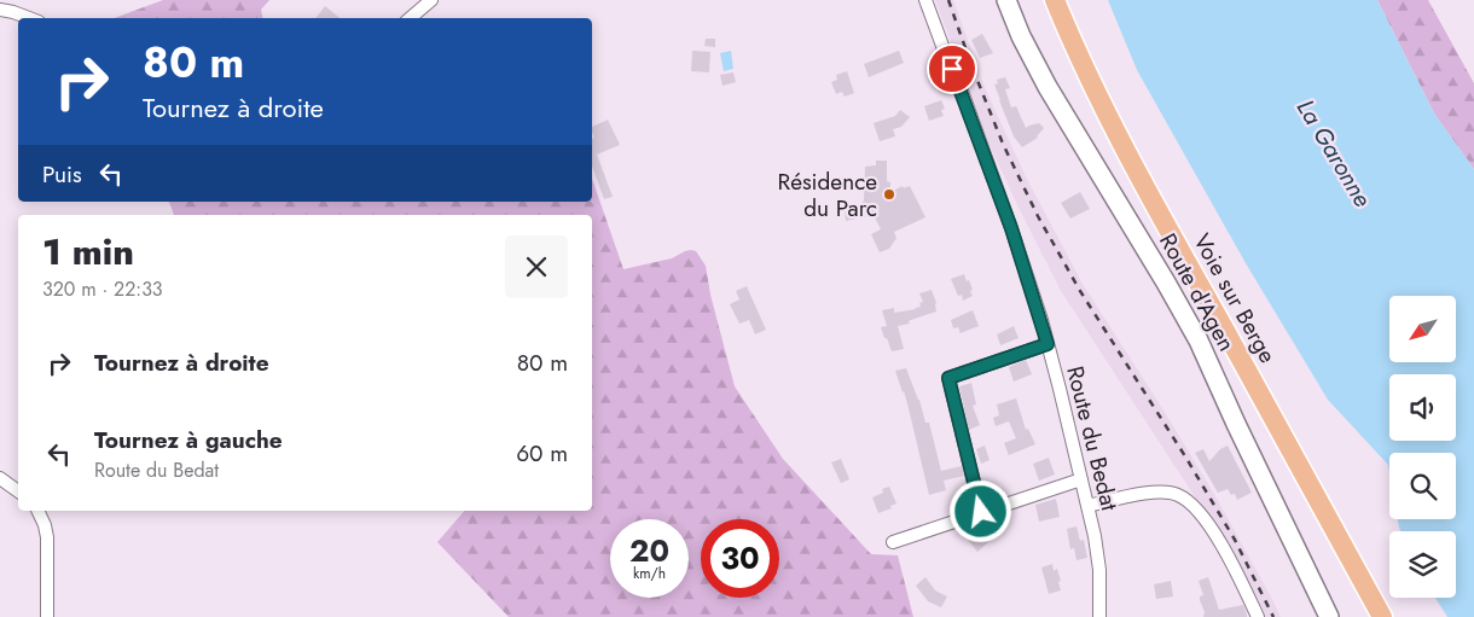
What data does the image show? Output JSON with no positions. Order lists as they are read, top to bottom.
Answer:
{
  "streets": {
    "main road": ["Route d'Agen", "Voie sur Berge"],
    "street": ["Route du Bedat"]
  },
  "water": ["La Garonne"],
  "places": ["Résidence du Parc"],
  "north": "bottom left",
  "page": {
    "turn": ["80 m", "Tournez à droite"],
    "then": "Puis",
    "heading": ["1 min", "320 m · 22:33"],
    "list": [
      {
        "name": "Tournez à droite",
        "value": "80 m"
      },
      {
        "name": "Tournez à gauche",
        "note": "Route du Bedat",
        "value": "60 m"
      }
    ],
    "speed": "20 km/h",
    "limit": "30"
  }
}
